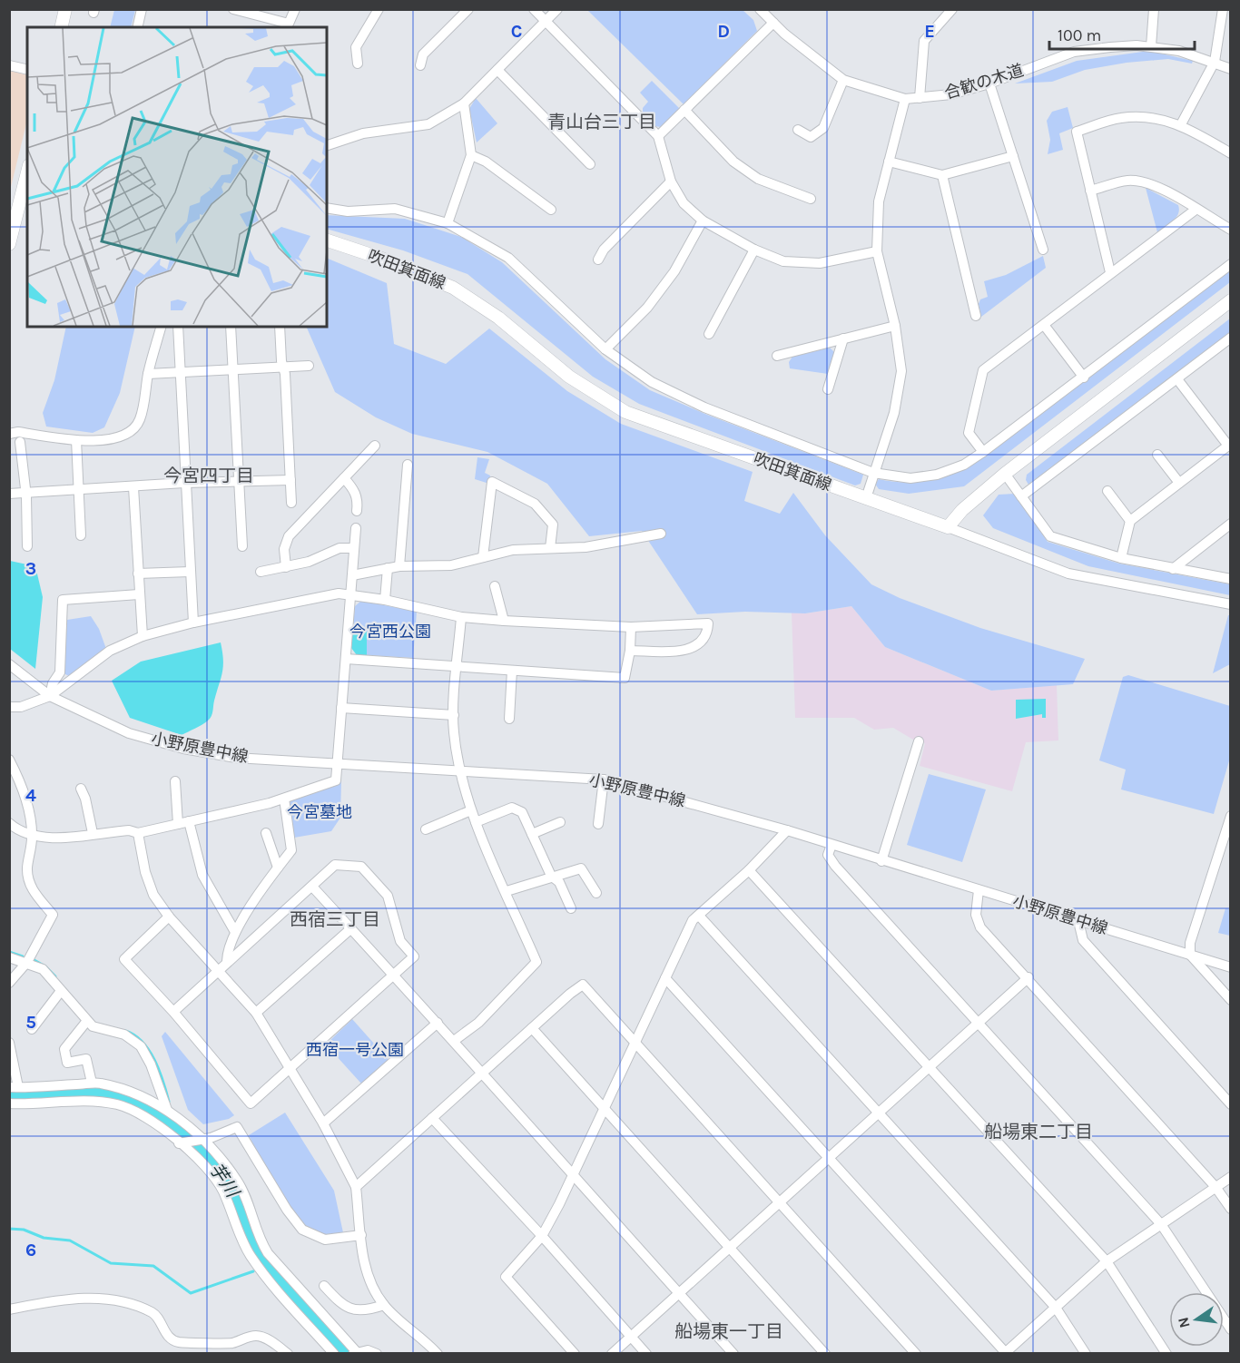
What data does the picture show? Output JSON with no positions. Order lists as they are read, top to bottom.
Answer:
{
  "streets": {
    "main road": ["吹田箕面線"],
    "street": ["合歓の木道", "小野原豊中線"]
  },
  "districts": [
    "青山台三丁目",
    "今宮四丁目",
    "西宿三丁目",
    "船場東二丁目",
    "船場東一丁目"
  ],
  "water": ["芋川"],
  "parks": ["今宮西公園", "今宮墓地", "西宿一号公園"],
  "scale_bar": "100 m",
  "north": "left",
  "grid": {
    "columns": ["C", "D", "E"],
    "rows": [
      "3",
      "4",
      "5",
      "6"
    ]
  }
}
